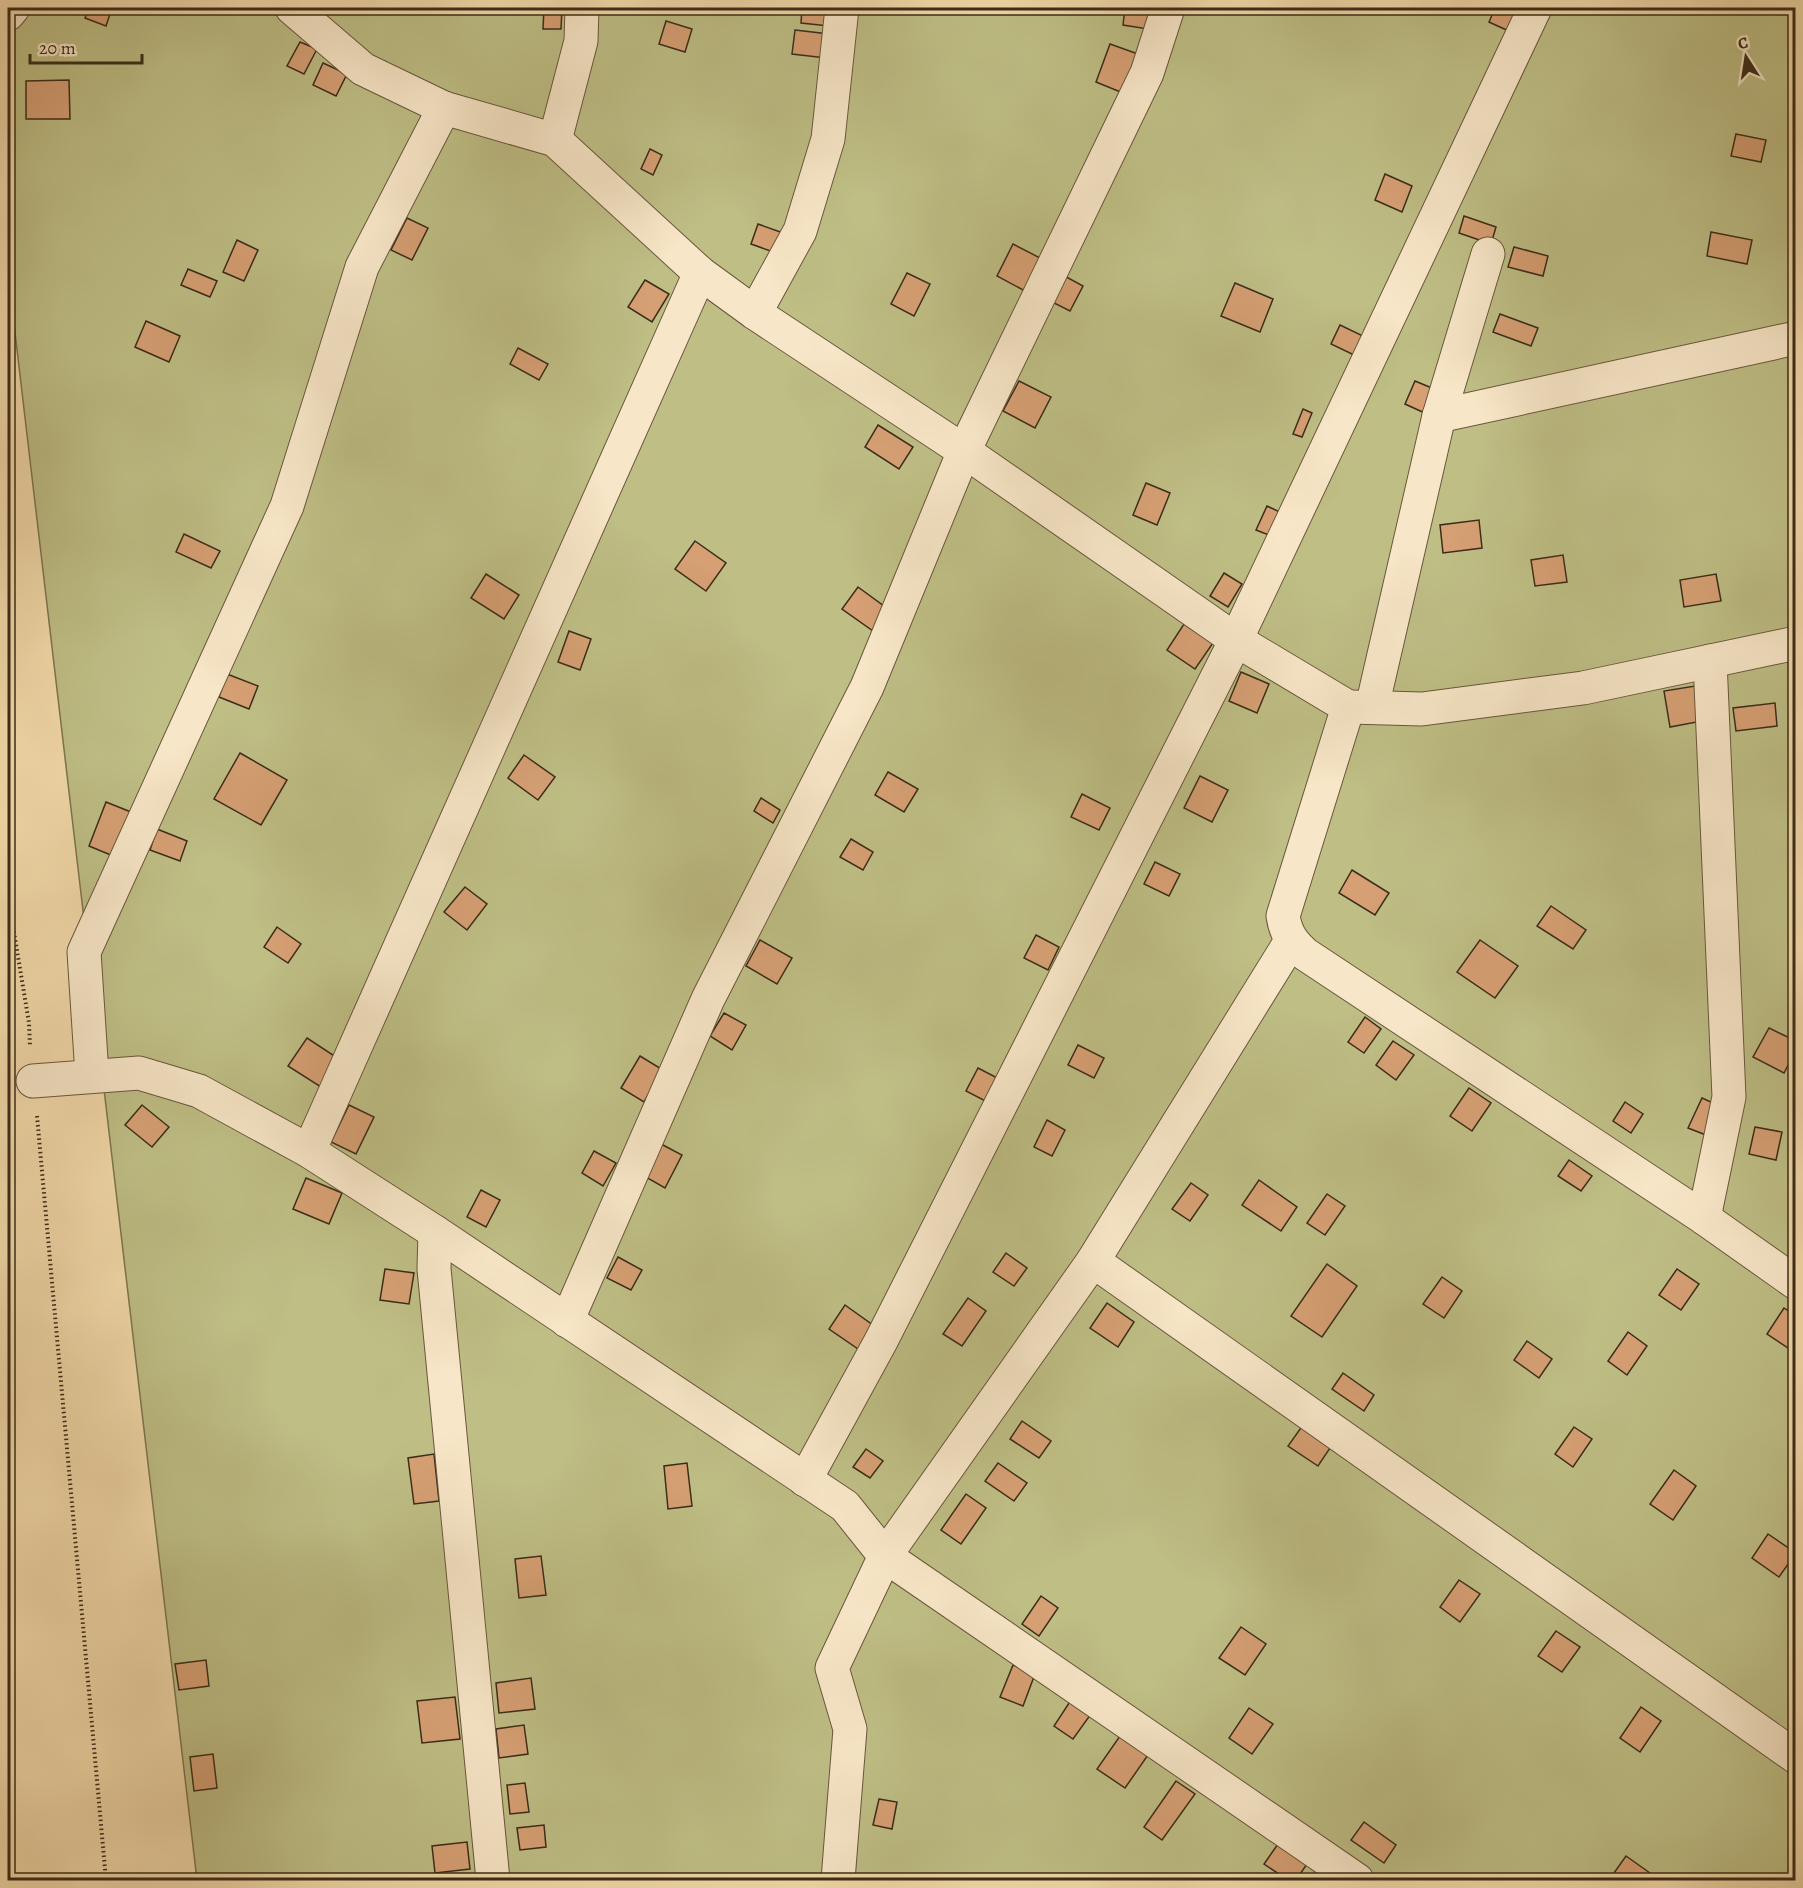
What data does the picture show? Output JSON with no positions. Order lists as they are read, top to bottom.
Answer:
{
  "scale_bar": "20 m",
  "north": "top"
}
